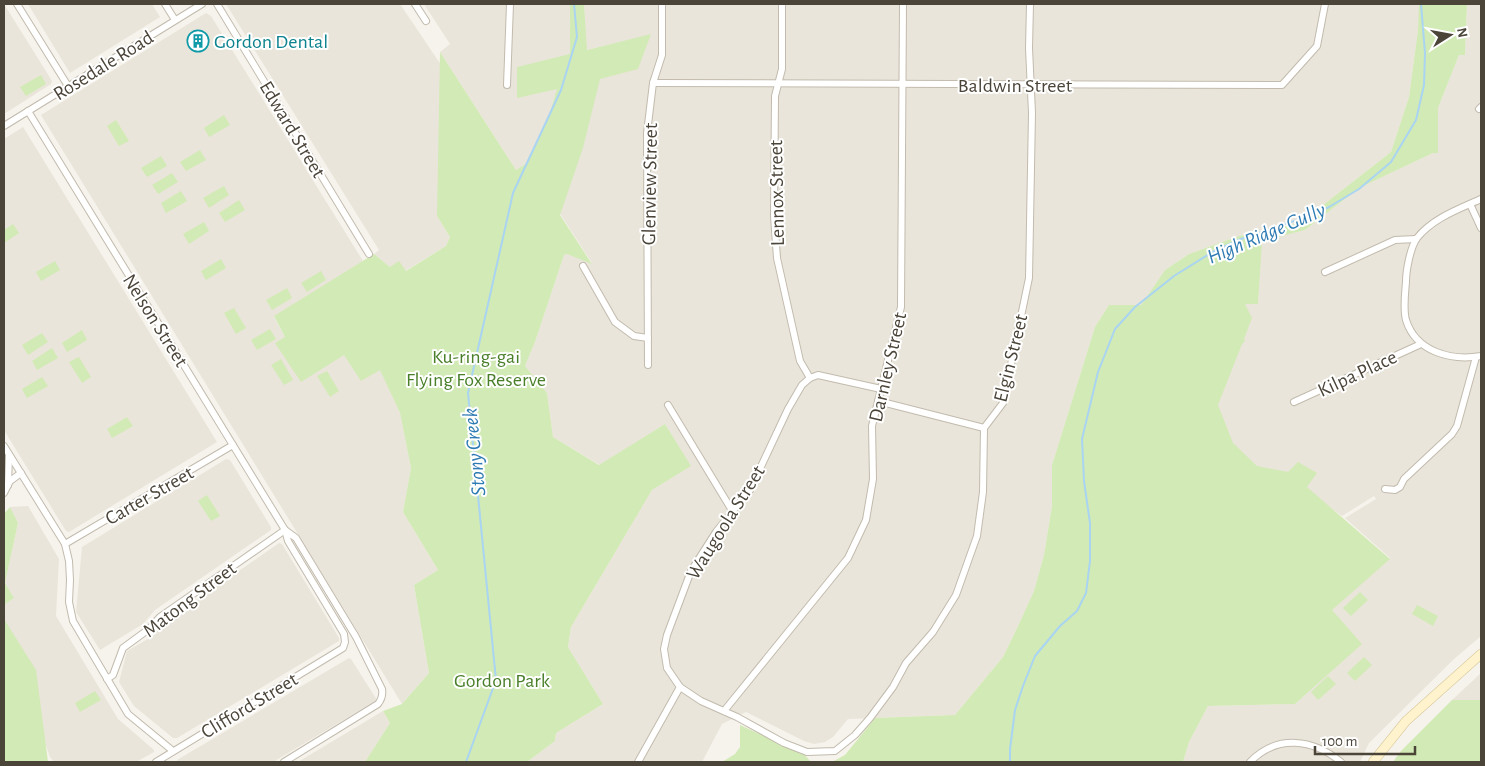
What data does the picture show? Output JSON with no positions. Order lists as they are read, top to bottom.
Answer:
{
  "streets": {
    "street": [
      "Rosedale Road",
      "Baldwin Street",
      "Edward Street",
      "Glenview Street",
      "Lennox Street",
      "Nelson Street",
      "Elgin Street",
      "Darnley Street",
      "Kilpa Place",
      "Carter Street",
      "Waugoola Street",
      "Matong Street",
      "Clifford Street"
    ]
  },
  "crossings": [
    ["Rosedale Road", "Nelson Street"],
    ["Baldwin Street", "Glenview Street"],
    ["Baldwin Street", "Lennox Street"],
    ["Baldwin Street", "Elgin Street"],
    ["Baldwin Street", "Darnley Street"],
    ["Lennox Street", "Waugoola Street"],
    ["Nelson Street", "Carter Street"],
    ["Nelson Street", "Matong Street"],
    ["Nelson Street", "Clifford Street"],
    ["Elgin Street", "Darnley Street"]
  ],
  "water": ["High Ridge Gully", "Stony Creek"],
  "parks": ["Ku-ring-gai Flying Fox Reserve", "Gordon Park"],
  "places": {
    "building": ["Gordon Dental"]
  },
  "scale_bar": "100 m",
  "north": "right"
}
